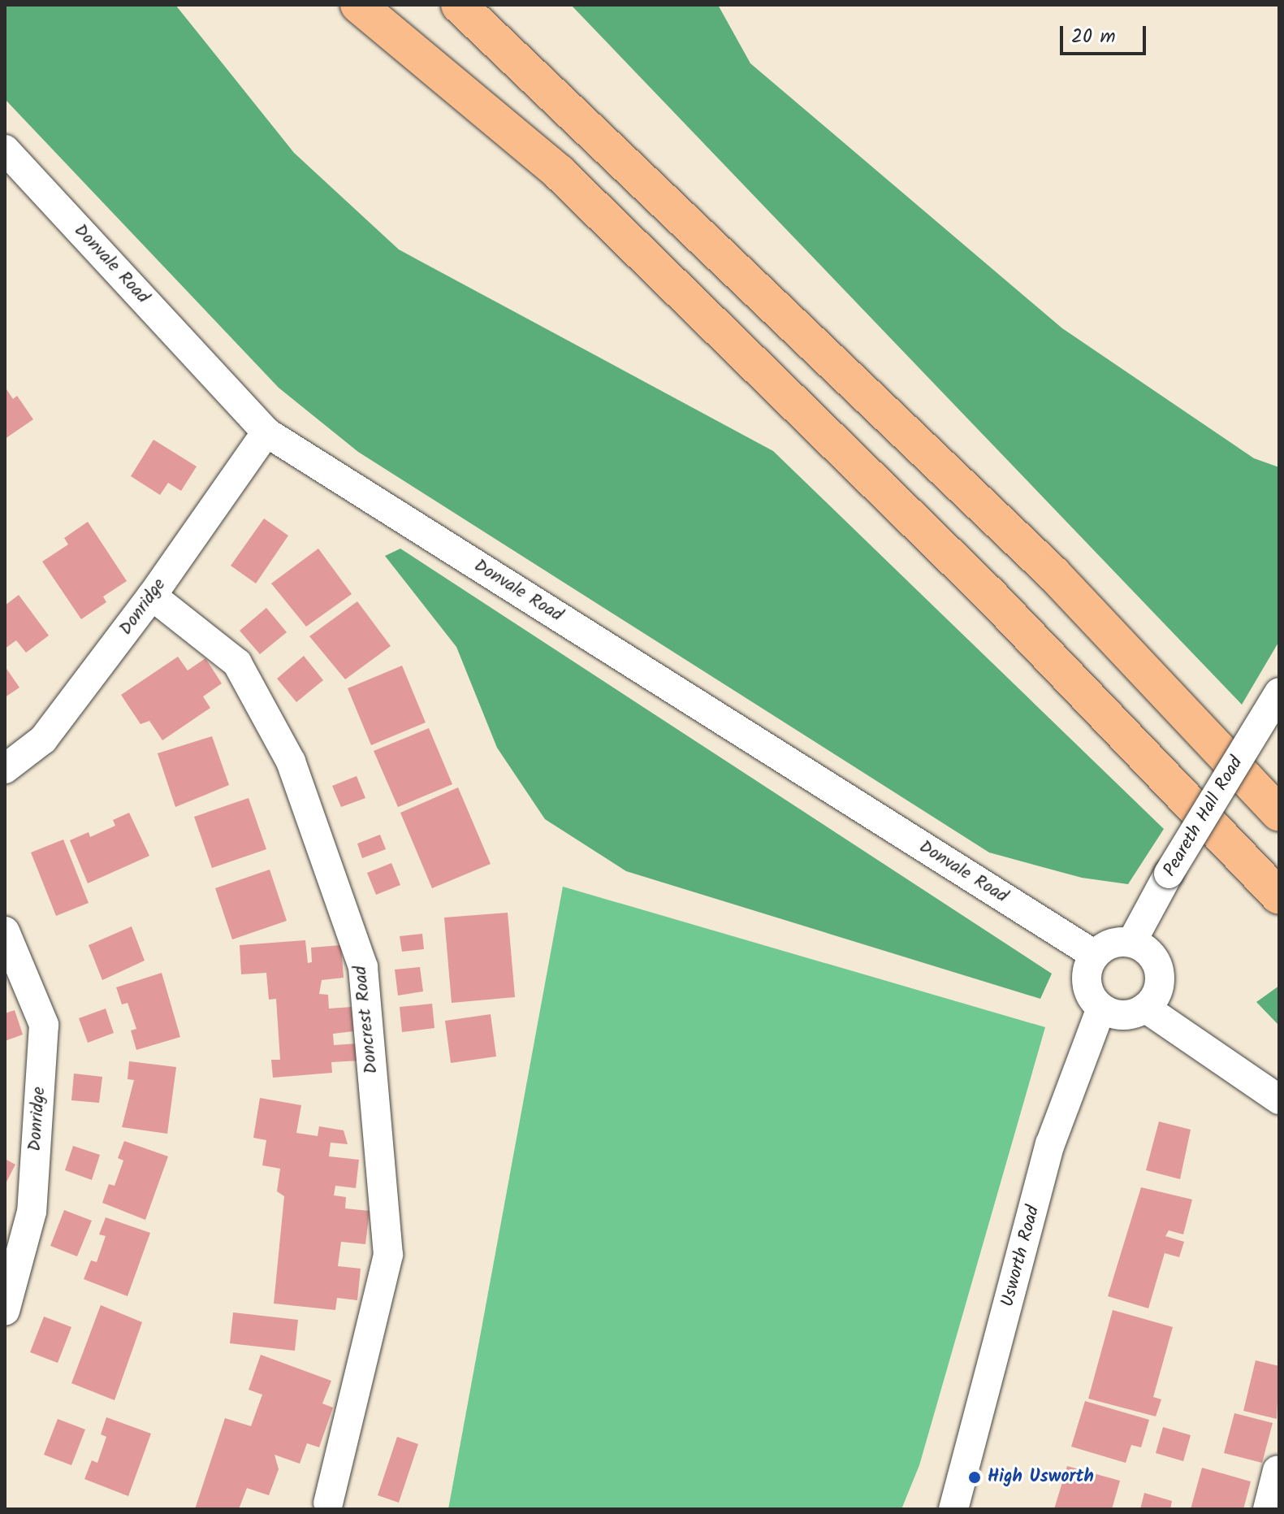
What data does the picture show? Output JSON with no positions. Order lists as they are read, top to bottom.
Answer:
{
  "streets": {
    "street": [
      "Donvale Road",
      "Donridge",
      "Peareth Hall Road",
      "Doncrest Road",
      "Usworth Road"
    ]
  },
  "crossings": [
    ["Donvale Road", "Donridge"],
    ["Donvale Road", "Peareth Hall Road"],
    ["Donvale Road", "Usworth Road"],
    ["Donridge", "Doncrest Road"],
    ["Peareth Hall Road", "Usworth Road"]
  ],
  "places": ["High Usworth"],
  "scale_bar": "20 m"
}
